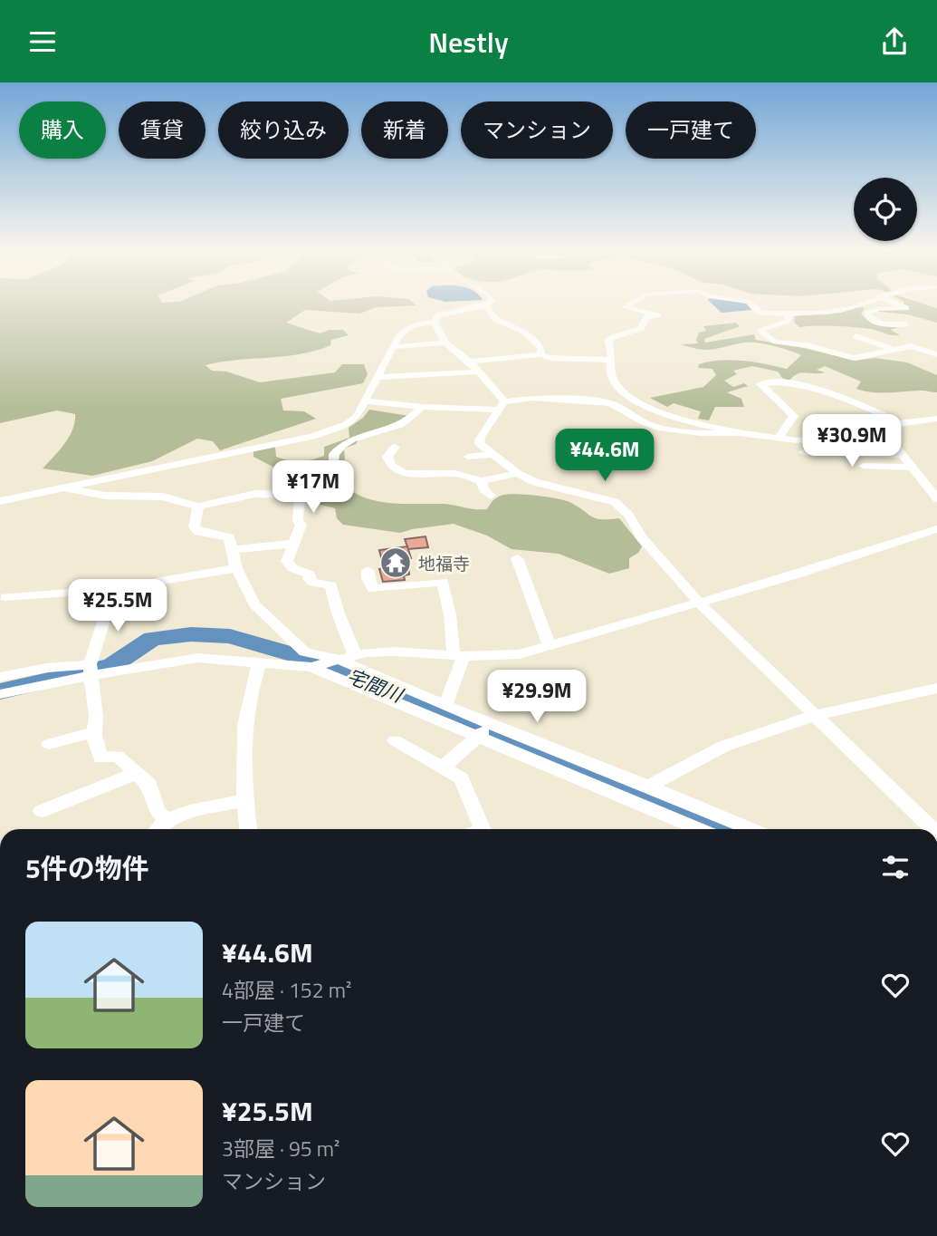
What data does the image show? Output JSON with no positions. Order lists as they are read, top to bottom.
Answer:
{
  "water": ["宅間川"],
  "places": {
    "temple": ["地福寺"]
  },
  "page": {
    "header": "Nestly",
    "chip": [
      "購入",
      "賃貸",
      "絞り込み",
      "新着",
      "マンション",
      "一戸建て"
    ],
    "price": [
      "¥30.9M",
      "¥44.6M",
      "¥17M",
      "¥25.5M",
      "¥29.9M"
    ],
    "heading": "5件の物件",
    "list": [
      {
        "name": "¥44.6M",
        "note": "4部屋 · 152 m² · 一戸建て"
      },
      {
        "name": "¥25.5M",
        "note": "3部屋 · 95 m² · マンション"
      }
    ]
  }
}
